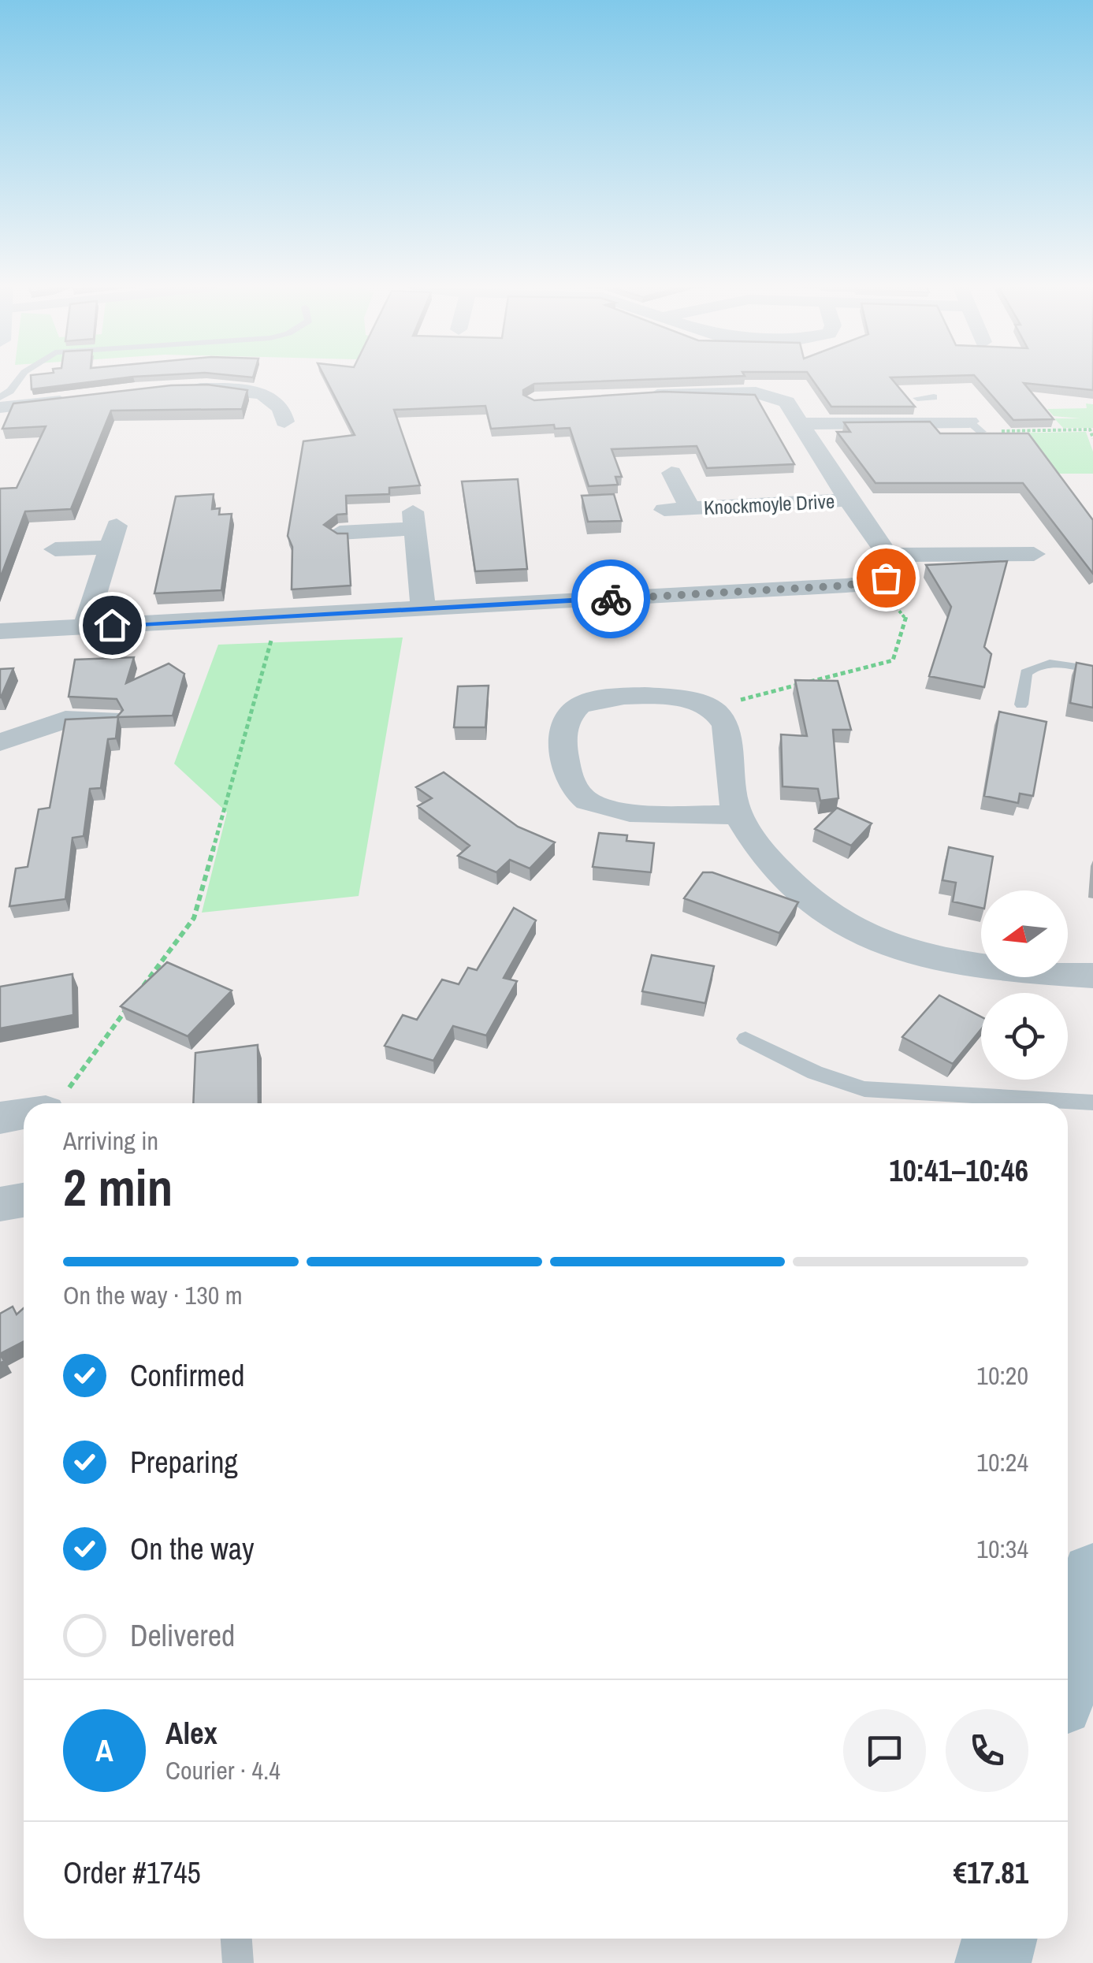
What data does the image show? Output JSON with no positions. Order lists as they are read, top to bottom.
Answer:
{
  "streets": {
    "street": ["Knockmoyle Drive"]
  },
  "north": "left",
  "page": {
    "heading": ["2 min", "Arriving in", "10:41–10:46"],
    "panel": [
      "Alex",
      "Courier · 4.4",
      "Order #1745",
      "€17.81"
    ],
    "bar": "On the way · 130 m",
    "list": [
      ["Confirmed", "10:20"],
      ["Preparing", "10:24"],
      ["On the way", "10:34"],
      "Delivered"
    ],
    "round": "A"
  }
}
